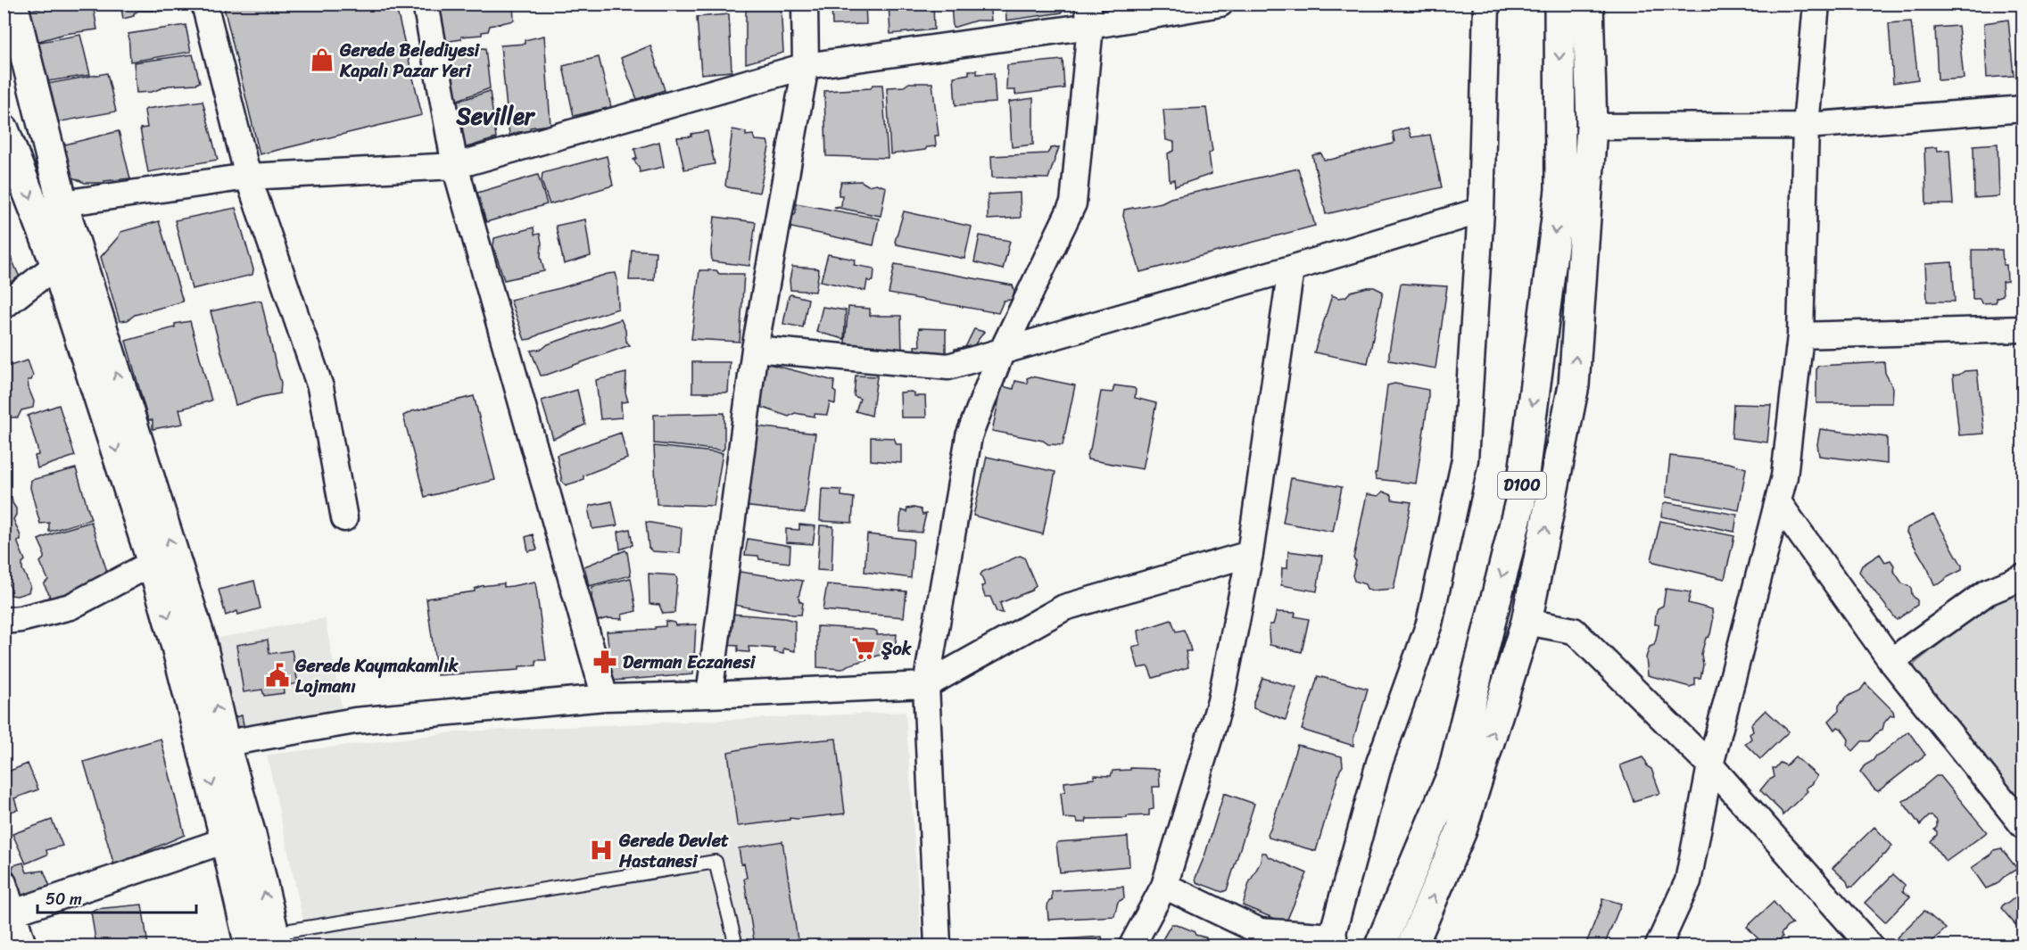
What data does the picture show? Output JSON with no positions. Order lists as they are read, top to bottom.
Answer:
{
  "streets": {
    "main road": ["D100"]
  },
  "districts": ["Seviller"],
  "places": {
    "shop": ["Gerede Belediyesi Kapalı Pazar Yeri"],
    "supermarket": ["Şok"],
    "pharmacy": ["Derman Eczanesi"],
    "public building": ["Gerede Kaymakamlık Lojmanı"],
    "hospital": ["Gerede Devlet Hastanesi"]
  },
  "scale_bar": "50 m"
}
